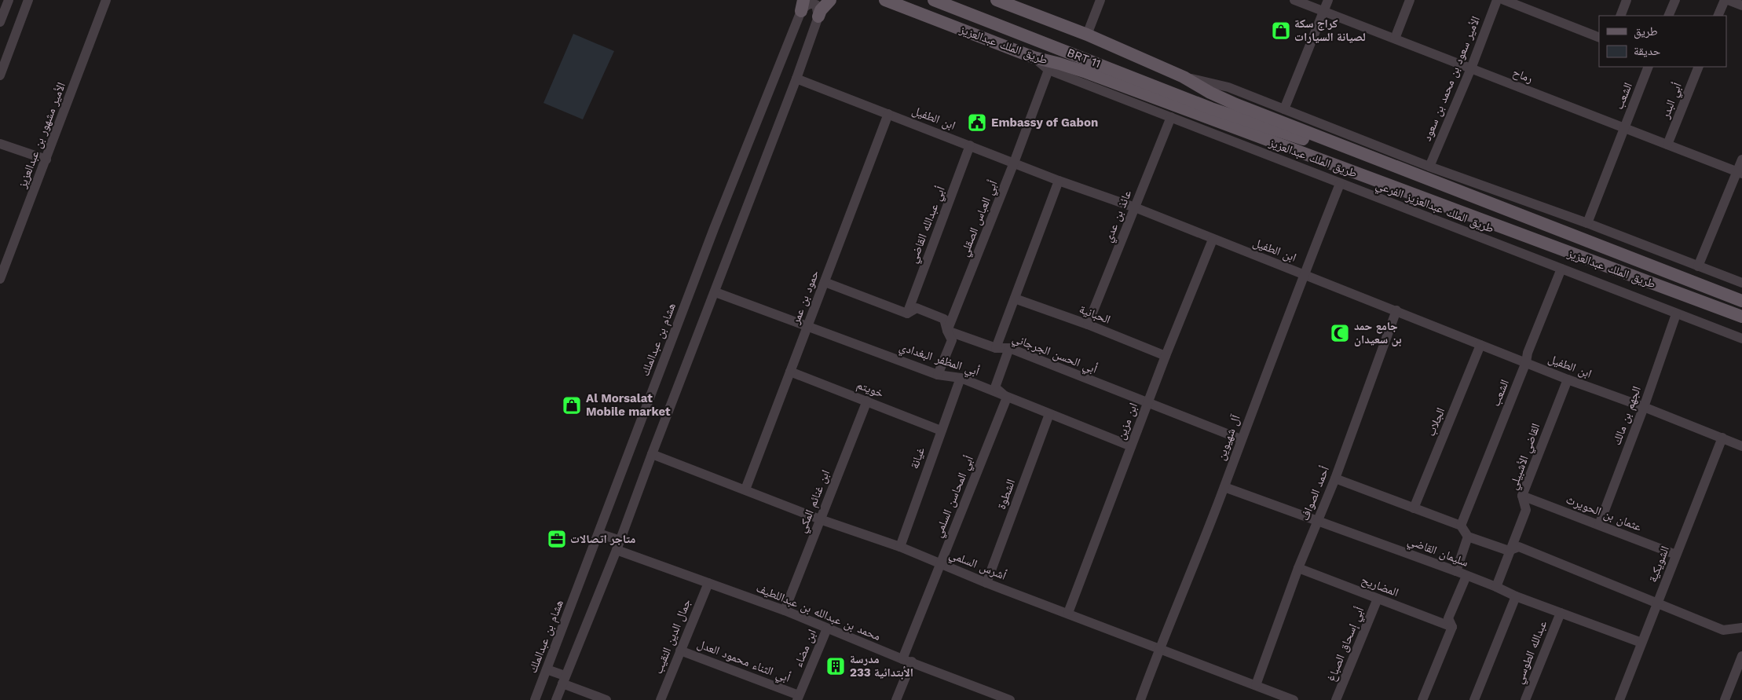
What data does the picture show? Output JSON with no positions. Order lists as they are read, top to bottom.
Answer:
{
  "streets": {
    "main road": ["طريق الملك عبدالعزيز", "BRT 11"],
    "street": [
      "رماح",
      "الأمير سعود بن محمد بن سعود",
      "الشعب",
      "أبي البدر",
      "ابن الطفيل",
      "الأمير مشهور بن عبدالعزيز",
      "طريق الملك عبدالعزيز الفرعي",
      "عائذ بن عدي",
      "أبي العباس الصقلي",
      "أبي عبدالله القاضي",
      "حمود بن عمر",
      "الحبانية",
      "هشام بن عبدالملك",
      "أبي الحسن الجرجاني",
      "أبي المظفر البغدادي",
      "خويتم",
      "الجهم بن مالك",
      "ابن مزين",
      "الجلاب",
      "آل شهيوين",
      "القاضي الأشبيلي",
      "غيانة",
      "أحمد الصواف",
      "الشطوة",
      "أبي المحاسن السلمي",
      "ابن غنائم المكي",
      "عثمان بن الحويرث",
      "سليمان القاضي",
      "الشويكية",
      "أشرس السلمي",
      "المضاريح",
      "محمد بن عبدالله بن عبداللطيف",
      "جمال الدين النقيب",
      "أبي إسحاق الصباغ",
      "ابن مضاء",
      "عبدالله الطوسي",
      "أبي الثناء محمود العدل"
    ]
  },
  "crossings": [
    ["طريق الملك عبدالعزيز", "BRT 11"],
    ["طريق الملك عبدالعزيز", "طريق الملك عبدالعزيز الفرعي"],
    ["رماح", "الأمير سعود بن محمد بن سعود"],
    ["رماح", "الشعب"],
    ["رماح", "أبي البدر"],
    ["الشعب", "ابن الطفيل"],
    ["الشعب", "طريق الملك عبدالعزيز الفرعي"],
    ["ابن الطفيل", "عائذ بن عدي"],
    ["ابن الطفيل", "أبي العباس الصقلي"],
    ["ابن الطفيل", "أبي عبدالله القاضي"],
    ["ابن الطفيل", "حمود بن عمر"],
    ["ابن الطفيل", "الجهم بن مالك"],
    ["ابن الطفيل", "ابن مزين"],
    ["ابن الطفيل", "الجلاب"],
    ["ابن الطفيل", "آل شهيوين"],
    ["ابن الطفيل", "القاضي الأشبيلي"],
    ["ابن الطفيل", "أحمد الصواف"],
    ["ابن الطفيل", "الشويكية"],
    ["طريق الملك عبدالعزيز الفرعي", "عائذ بن عدي"],
    ["طريق الملك عبدالعزيز الفرعي", "أبي العباس الصقلي"],
    ["طريق الملك عبدالعزيز الفرعي", "الجهم بن مالك"],
    ["طريق الملك عبدالعزيز الفرعي", "آل شهيوين"],
    ["عائذ بن عدي", "الحبانية"],
    ["أبي العباس الصقلي", "أبي الحسن الجرجاني"],
    ["أبي العباس الصقلي", "أبي المظفر البغدادي"],
    ["حمود بن عمر", "أبي المظفر البغدادي"],
    ["حمود بن عمر", "خويتم"],
    ["حمود بن عمر", "أشرس السلمي"],
    ["الحبانية", "ابن مزين"],
    ["هشام بن عبدالملك", "محمد بن عبدالله بن عبداللطيف"],
    ["أبي الحسن الجرجاني", "ابن مزين"],
    ["أبي الحسن الجرجاني", "آل شهيوين"],
    ["أبي المظفر البغدادي", "ابن مزين"],
    ["أبي المظفر البغدادي", "غيانة"],
    ["أبي المظفر البغدادي", "الشطوة"],
    ["أبي المظفر البغدادي", "أبي المحاسن السلمي"],
    ["خويتم", "غيانة"],
    ["خويتم", "ابن غنائم المكي"],
    ["الجهم بن مالك", "عثمان بن الحويرث"],
    ["ابن مزين", "أشرس السلمي"],
    ["آل شهيوين", "سليمان القاضي"],
    ["آل شهيوين", "أشرس السلمي"],
    ["القاضي الأشبيلي", "عثمان بن الحويرث"],
    ["القاضي الأشبيلي", "سليمان القاضي"],
    ["غيانة", "أشرس السلمي"],
    ["أحمد الصواف", "سليمان القاضي"],
    ["أحمد الصواف", "أشرس السلمي"],
    ["أحمد الصواف", "المضاريح"],
    ["الشطوة", "أشرس السلمي"],
    ["أبي المحاسن السلمي", "أشرس السلمي"],
    ["أبي المحاسن السلمي", "محمد بن عبدالله بن عبداللطيف"],
    ["ابن غنائم المكي", "أشرس السلمي"],
    ["ابن غنائم المكي", "محمد بن عبدالله بن عبداللطيف"],
    ["عثمان بن الحويرث", "الشويكية"],
    ["سليمان القاضي", "الشويكية"],
    ["سليمان القاضي", "عبدالله الطوسي"],
    ["المضاريح", "أبي إسحاق الصباغ"],
    ["محمد بن عبدالله بن عبداللطيف", "جمال الدين النقيب"],
    ["محمد بن عبدالله بن عبداللطيف", "ابن مضاء"],
    ["جمال الدين النقيب", "أبي الثناء محمود العدل"],
    ["ابن مضاء", "أبي الثناء محمود العدل"]
  ],
  "places": {
    "shop": ["كراج سكة لصيانة السيارات", "Al Morsalat Mobile market"],
    "public building": ["Embassy of Gabon"],
    "mosque": ["جامع حمد بن سعيدان"],
    "office": ["متاجر اتصالات"],
    "building": ["مدرسة الأبتدائية 233"]
  },
  "legend": ["طريق", "حديقة"]
}
